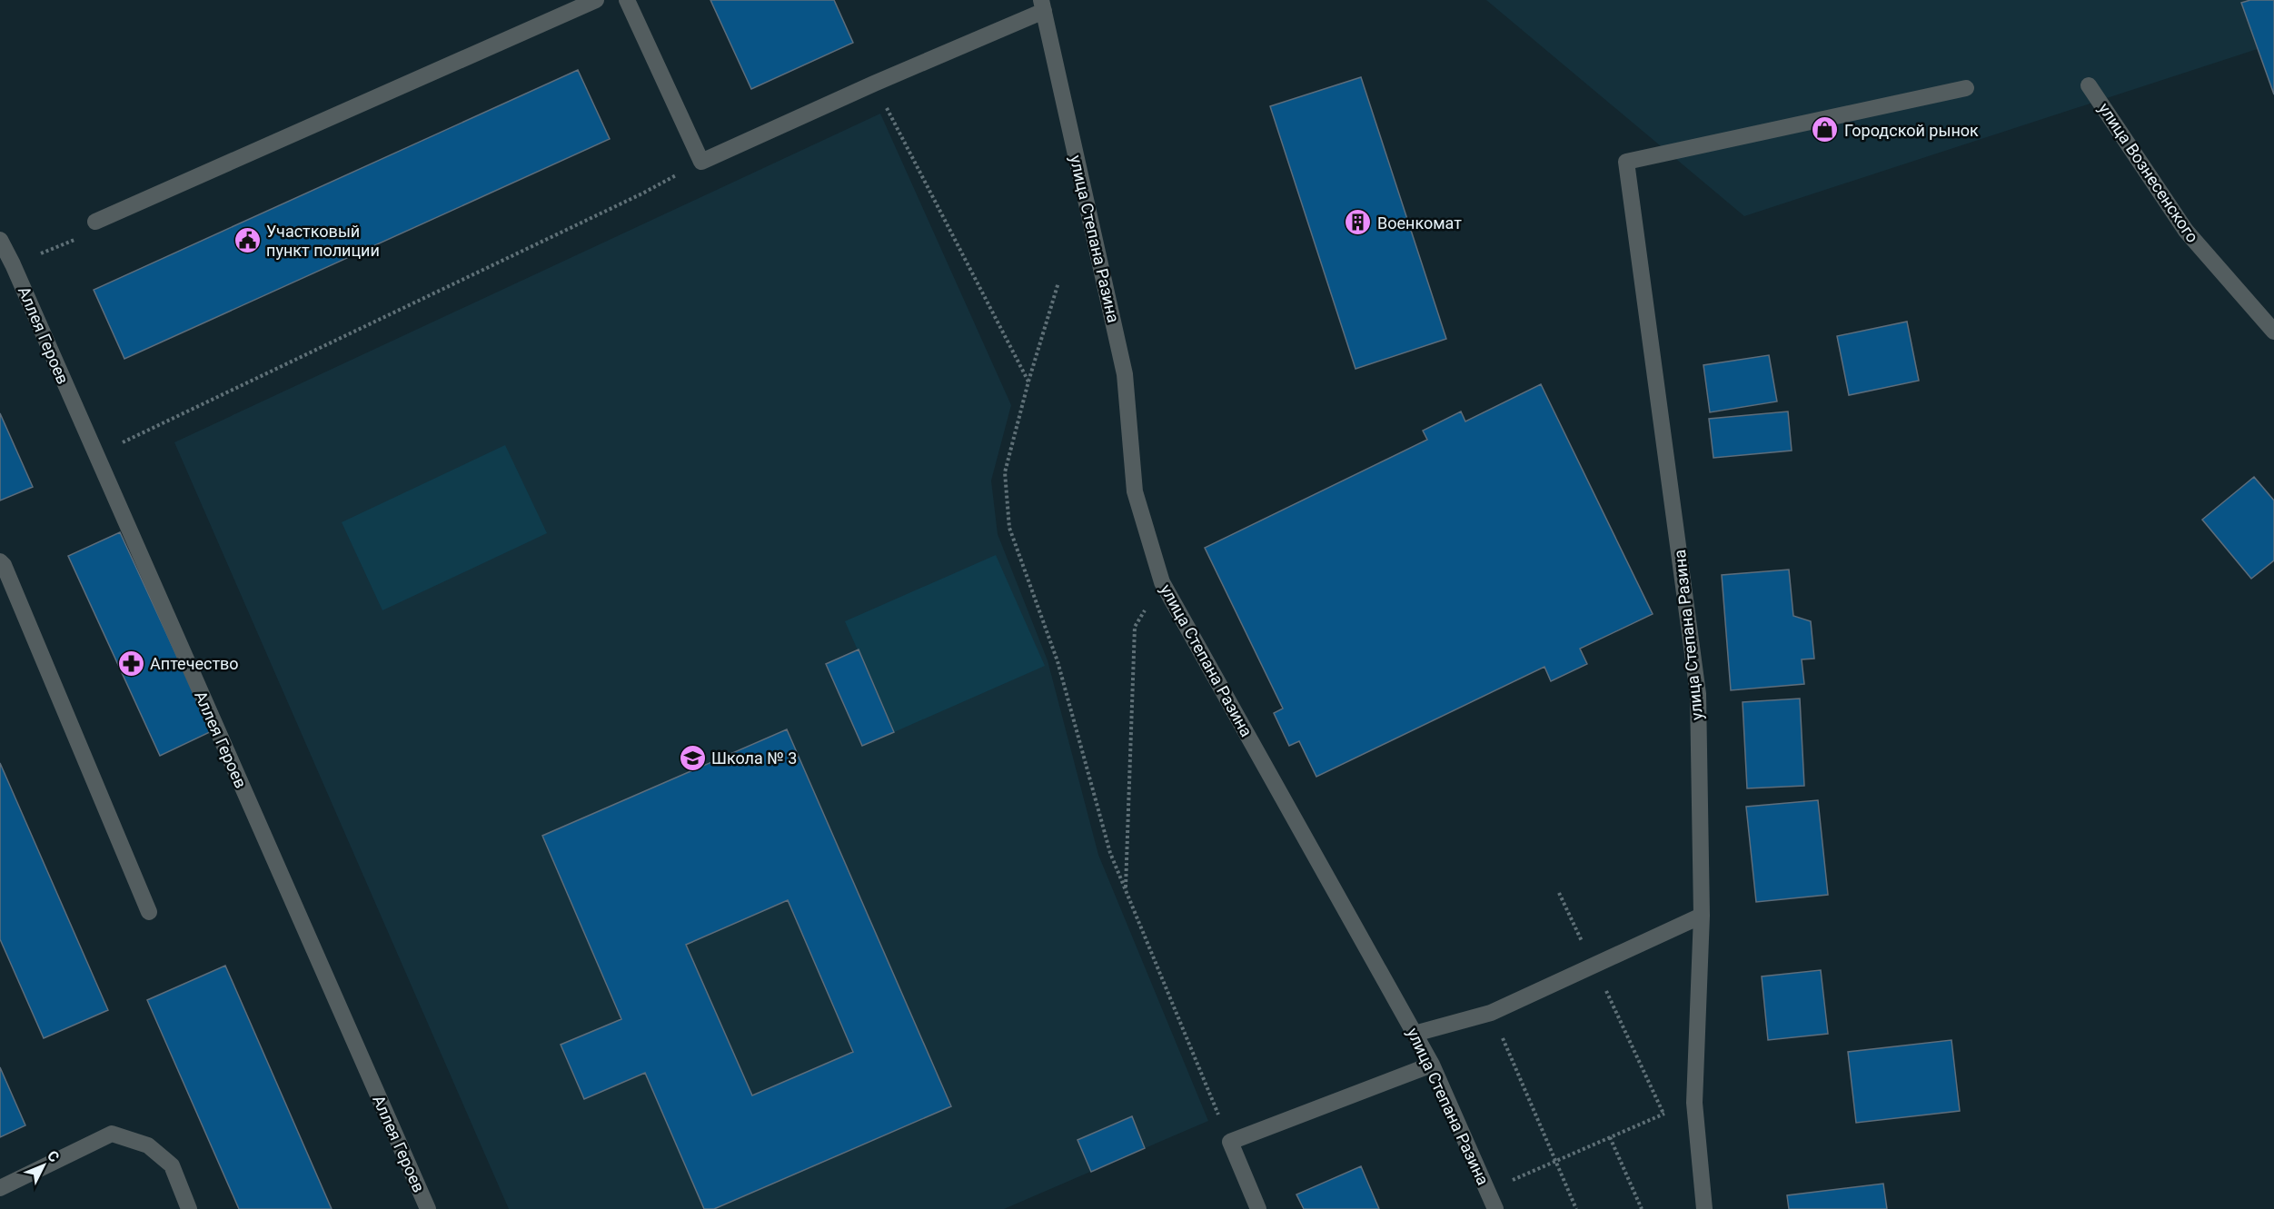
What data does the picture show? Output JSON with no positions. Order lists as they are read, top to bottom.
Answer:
{
  "streets": {
    "street": ["улица Вознесенского", "улица Степана Разина", "Аллея Героев"]
  },
  "places": {
    "shop": ["Городской рынок"],
    "building": ["Военкомат"],
    "public building": ["Участковый пункт полиции"],
    "pharmacy": ["Аптечество"],
    "school or university": ["Школа № 3"]
  },
  "north": "top right"
}
